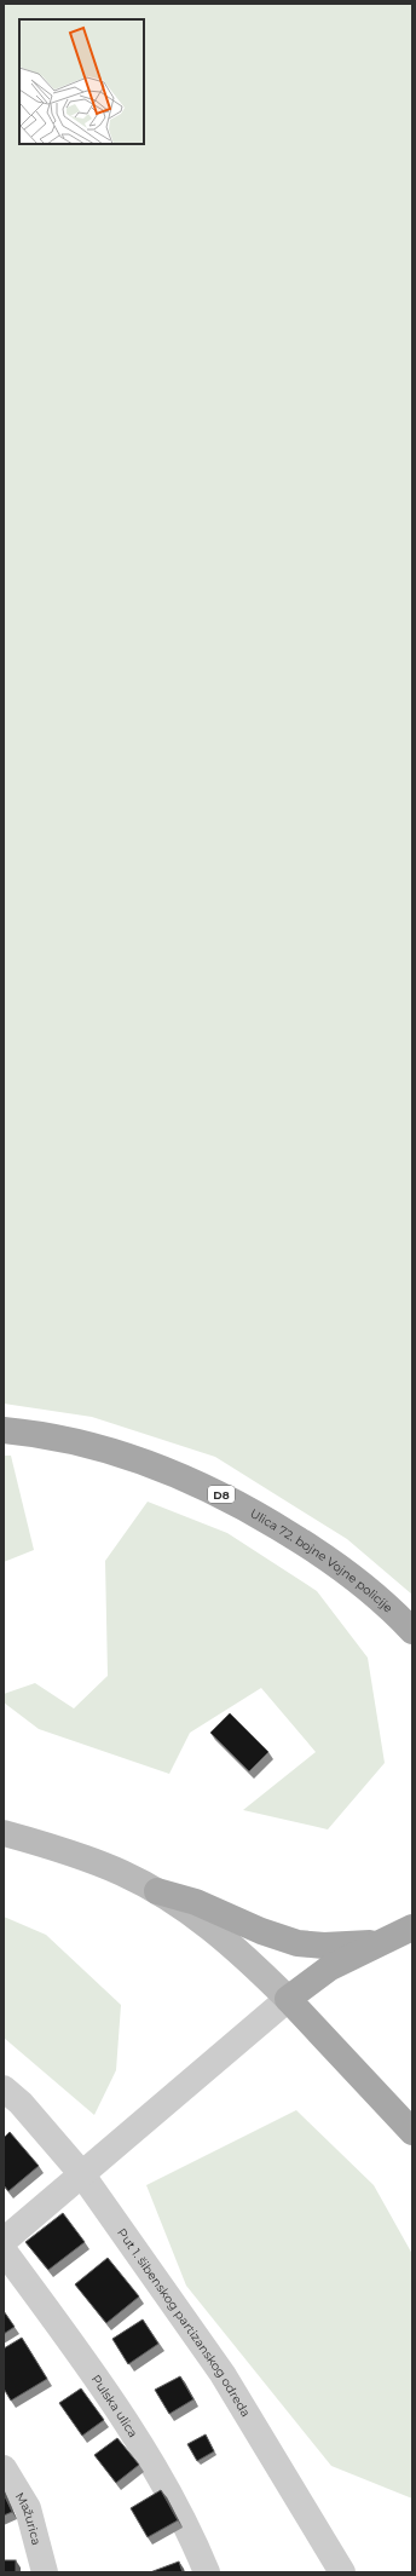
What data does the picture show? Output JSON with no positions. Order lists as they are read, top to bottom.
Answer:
{
  "streets": {
    "main road": ["D8", "Ulica 72. bojne Vojne policije"],
    "street": ["Put 1. šibenskog partizanskog odreda", "Pulska ulica", "Mažurica"]
  }
}
